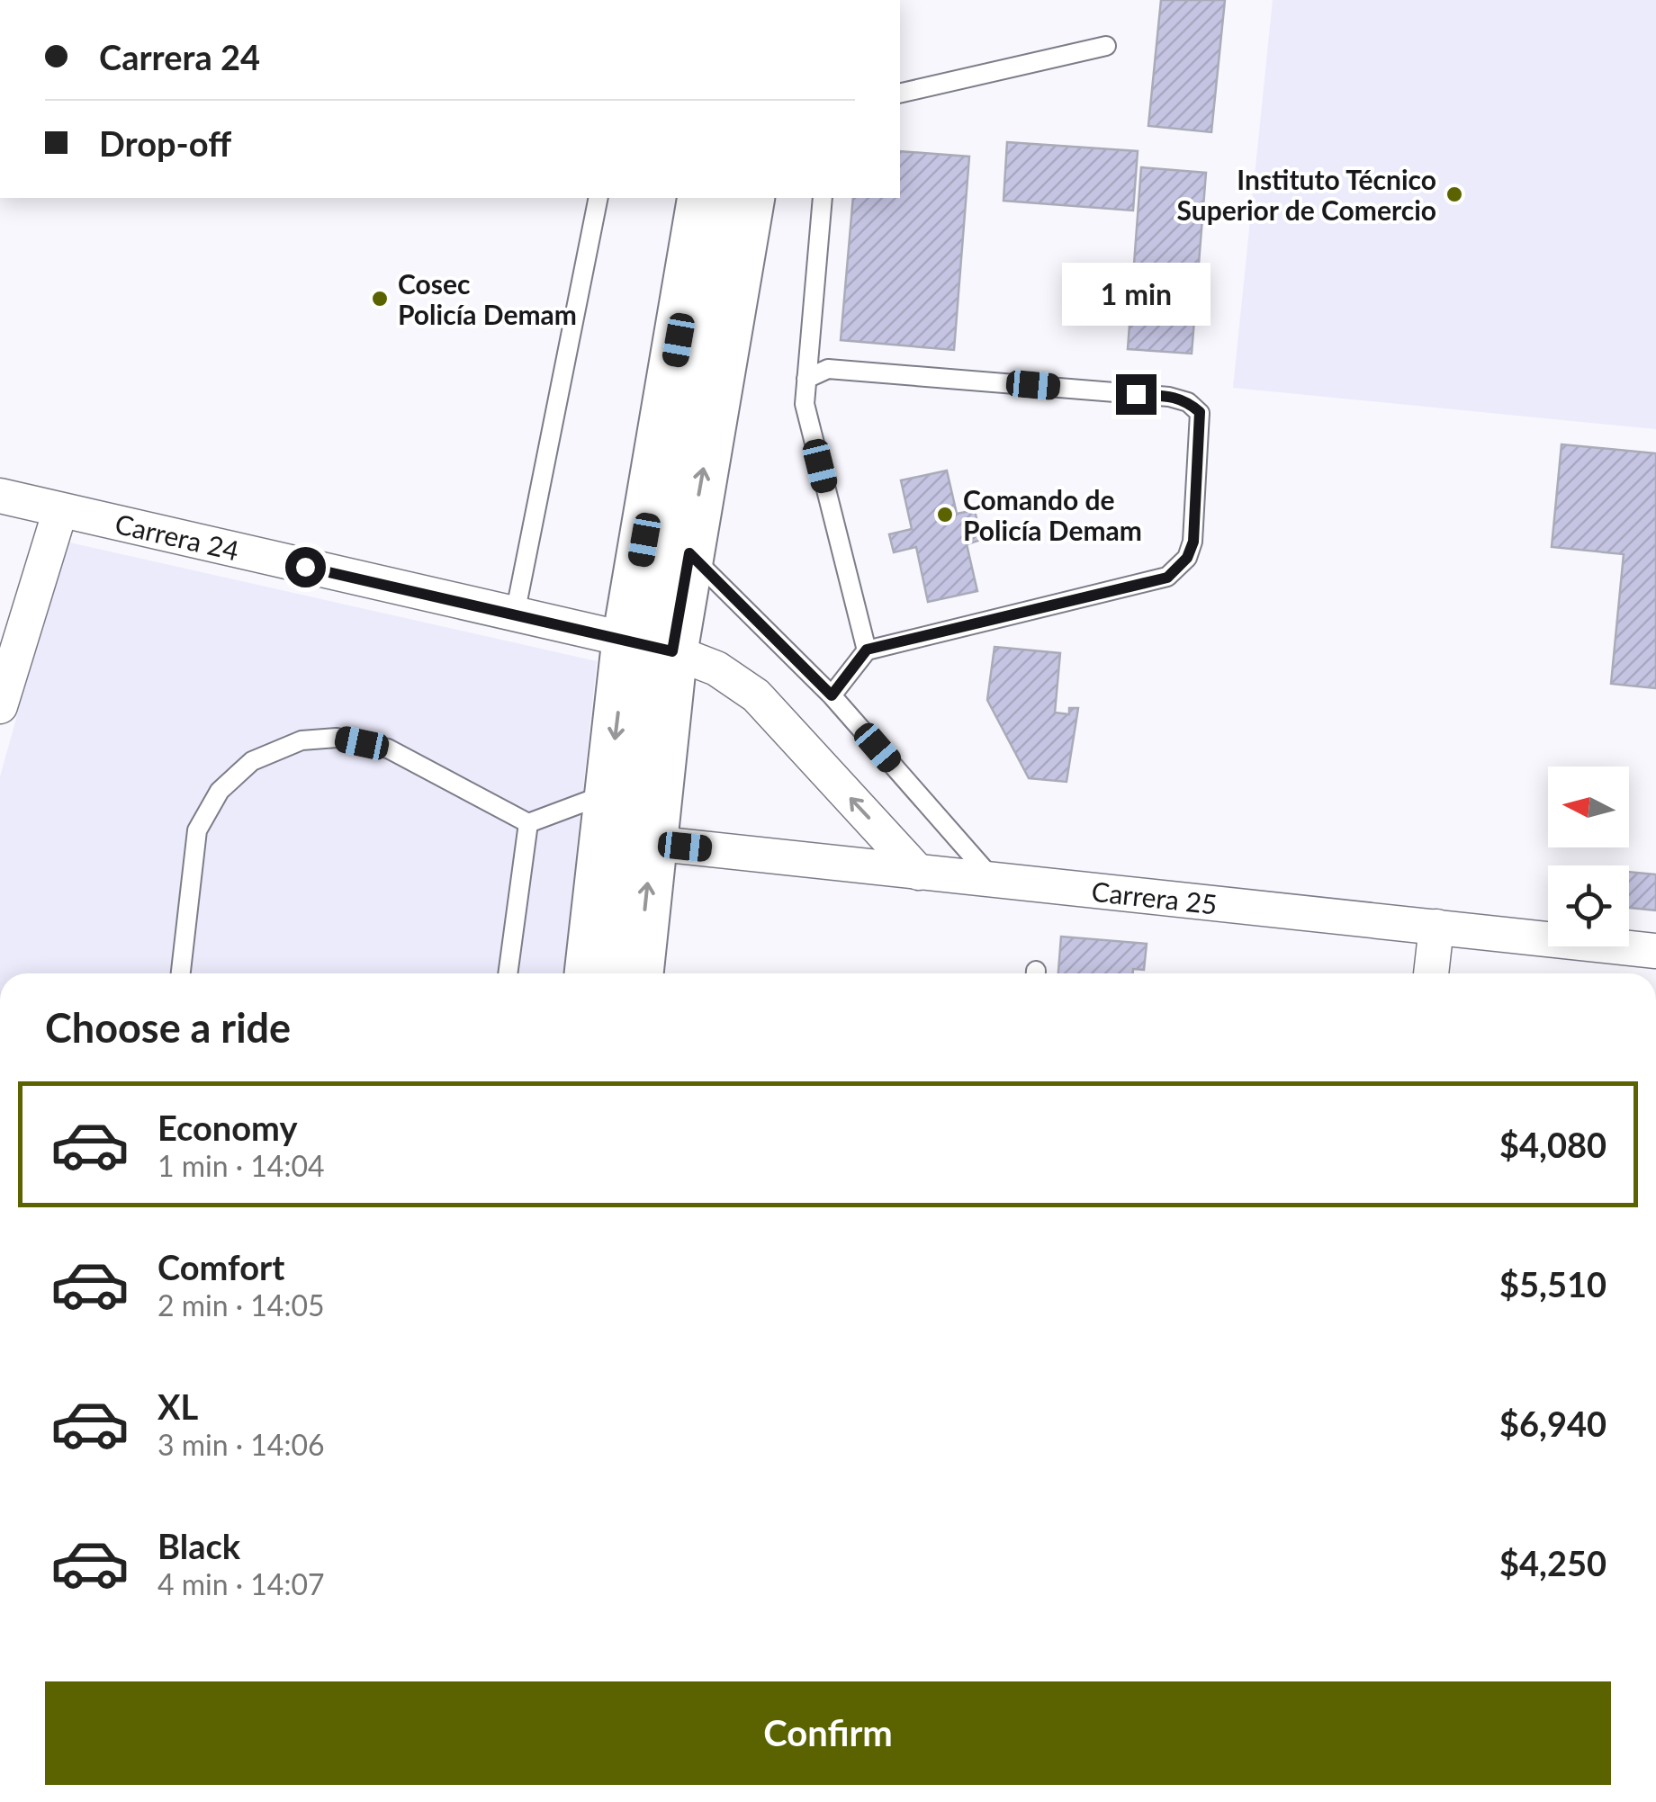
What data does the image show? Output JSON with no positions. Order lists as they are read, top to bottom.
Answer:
{
  "streets": {
    "street": ["Carrera 24", "Carrera 25"]
  },
  "crossings": [
    ["Carrera 24", "Carrera 25"]
  ],
  "places": ["Instituto Técnico Superior de Comercio", "Cosec Policía Demam", "Comando de Policía Demam"],
  "north": "left",
  "page": {
    "banner": ["Carrera 24", "Drop-off"],
    "bubble": "1 min",
    "heading": "Choose a ride",
    "list": [
      {
        "name": "Economy",
        "note": "1 min · 14:04",
        "value": "$4,080"
      },
      {
        "name": "Comfort",
        "note": "2 min · 14:05",
        "value": "$5,510"
      },
      {
        "name": "XL",
        "note": "3 min · 14:06",
        "value": "$6,940"
      },
      {
        "name": "Black",
        "note": "4 min · 14:07",
        "value": "$4,250"
      }
    ],
    "buttons": "Confirm"
  }
}
